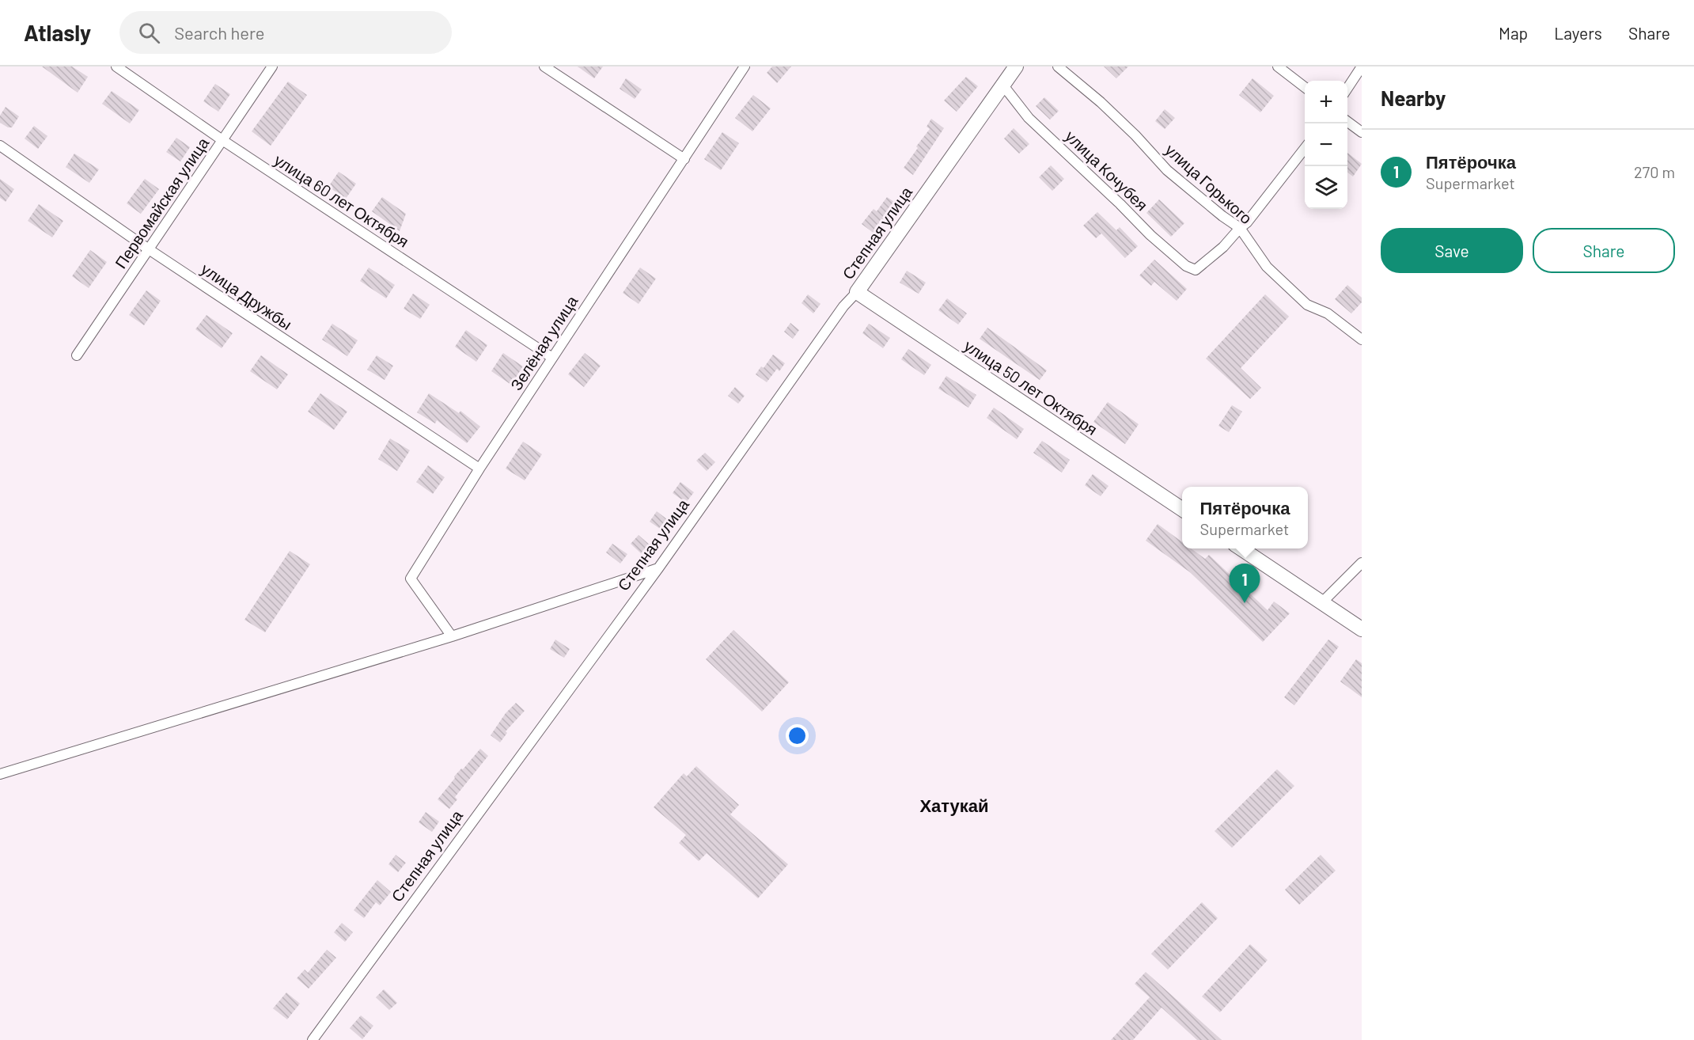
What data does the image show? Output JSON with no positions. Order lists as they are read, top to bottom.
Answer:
{
  "streets": {
    "street": [
      "улица Кочубея",
      "улица Горького",
      "улица 60 лет Октября",
      "Первомайская улица",
      "Степная улица",
      "улица Дружбы",
      "Зелёная улица",
      "улица 50 лет Октября"
    ]
  },
  "crossings": [
    ["улица Кочубея", "улица Горького"],
    ["улица Кочубея", "Степная улица"],
    ["улица 60 лет Октября", "Первомайская улица"],
    ["улица 60 лет Октября", "Зелёная улица"],
    ["Первомайская улица", "улица Дружбы"],
    ["Степная улица", "улица 50 лет Октября"],
    ["улица Дружбы", "Зелёная улица"]
  ],
  "districts": ["Хатукай"],
  "page": {
    "header": "Atlasly",
    "search": "Search here",
    "nav": ["Map", "Layers", "Share"],
    "heading": "Nearby",
    "map_buttons": ["+", "−"],
    "list": [
      {
        "mark": "1",
        "name": "Пятёрочка",
        "note": "Supermarket",
        "value": "270 m"
      }
    ],
    "buttons": ["Save", "Share"],
    "popup": ["Пятёрочка", "Supermarket"],
    "pins": "1"
  }
}
